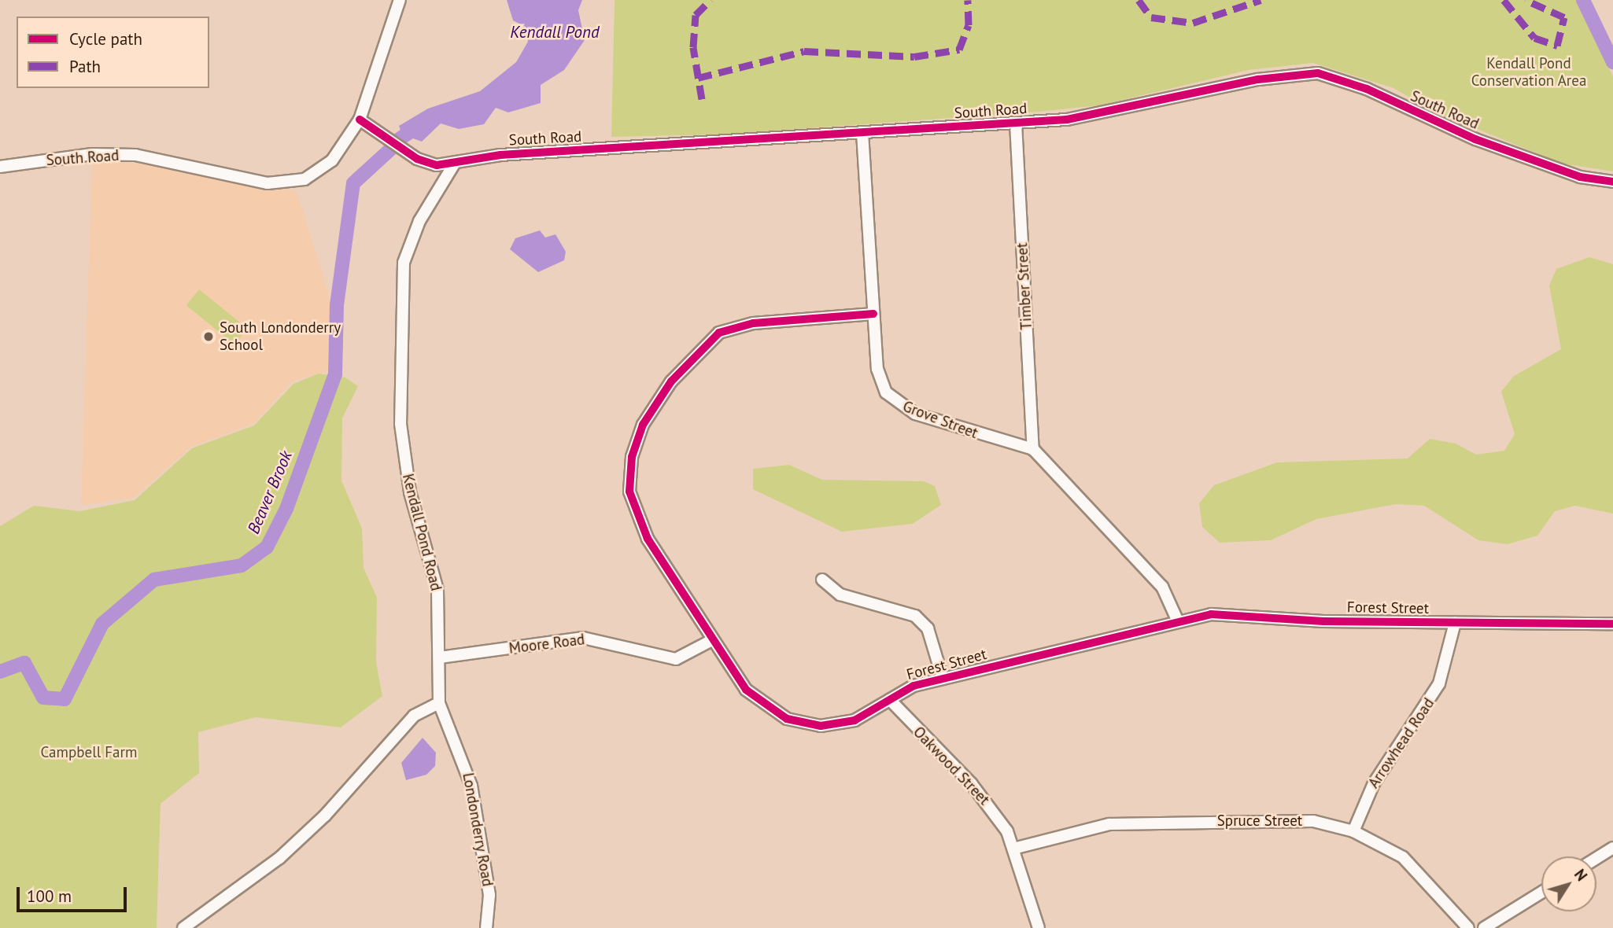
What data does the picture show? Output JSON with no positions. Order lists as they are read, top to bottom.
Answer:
{
  "streets": {
    "street": [
      "South Road",
      "Timber Street",
      "Grove Street",
      "Kendall Pond Road",
      "Forest Street",
      "Moore Road",
      "Arrowhead Road",
      "Oakwood Street",
      "Spruce Street",
      "Londonderry Road"
    ]
  },
  "crossings": [
    ["South Road", "Timber Street"],
    ["South Road", "Grove Street"],
    ["South Road", "Kendall Pond Road"],
    ["Timber Street", "Grove Street"],
    ["Grove Street", "Forest Street"],
    ["Kendall Pond Road", "Moore Road"],
    ["Kendall Pond Road", "Londonderry Road"],
    ["Forest Street", "Moore Road"],
    ["Forest Street", "Arrowhead Road"],
    ["Forest Street", "Oakwood Street"],
    ["Arrowhead Road", "Spruce Street"],
    ["Oakwood Street", "Spruce Street"]
  ],
  "water": ["Kendall Pond", "Beaver Brook"],
  "parks": ["Kendall Pond Conservation Area", "Campbell Farm"],
  "places": ["South Londonderry School"],
  "legend": ["Cycle path", "Path"],
  "scale_bar": "100 m",
  "north": "top right"
}
